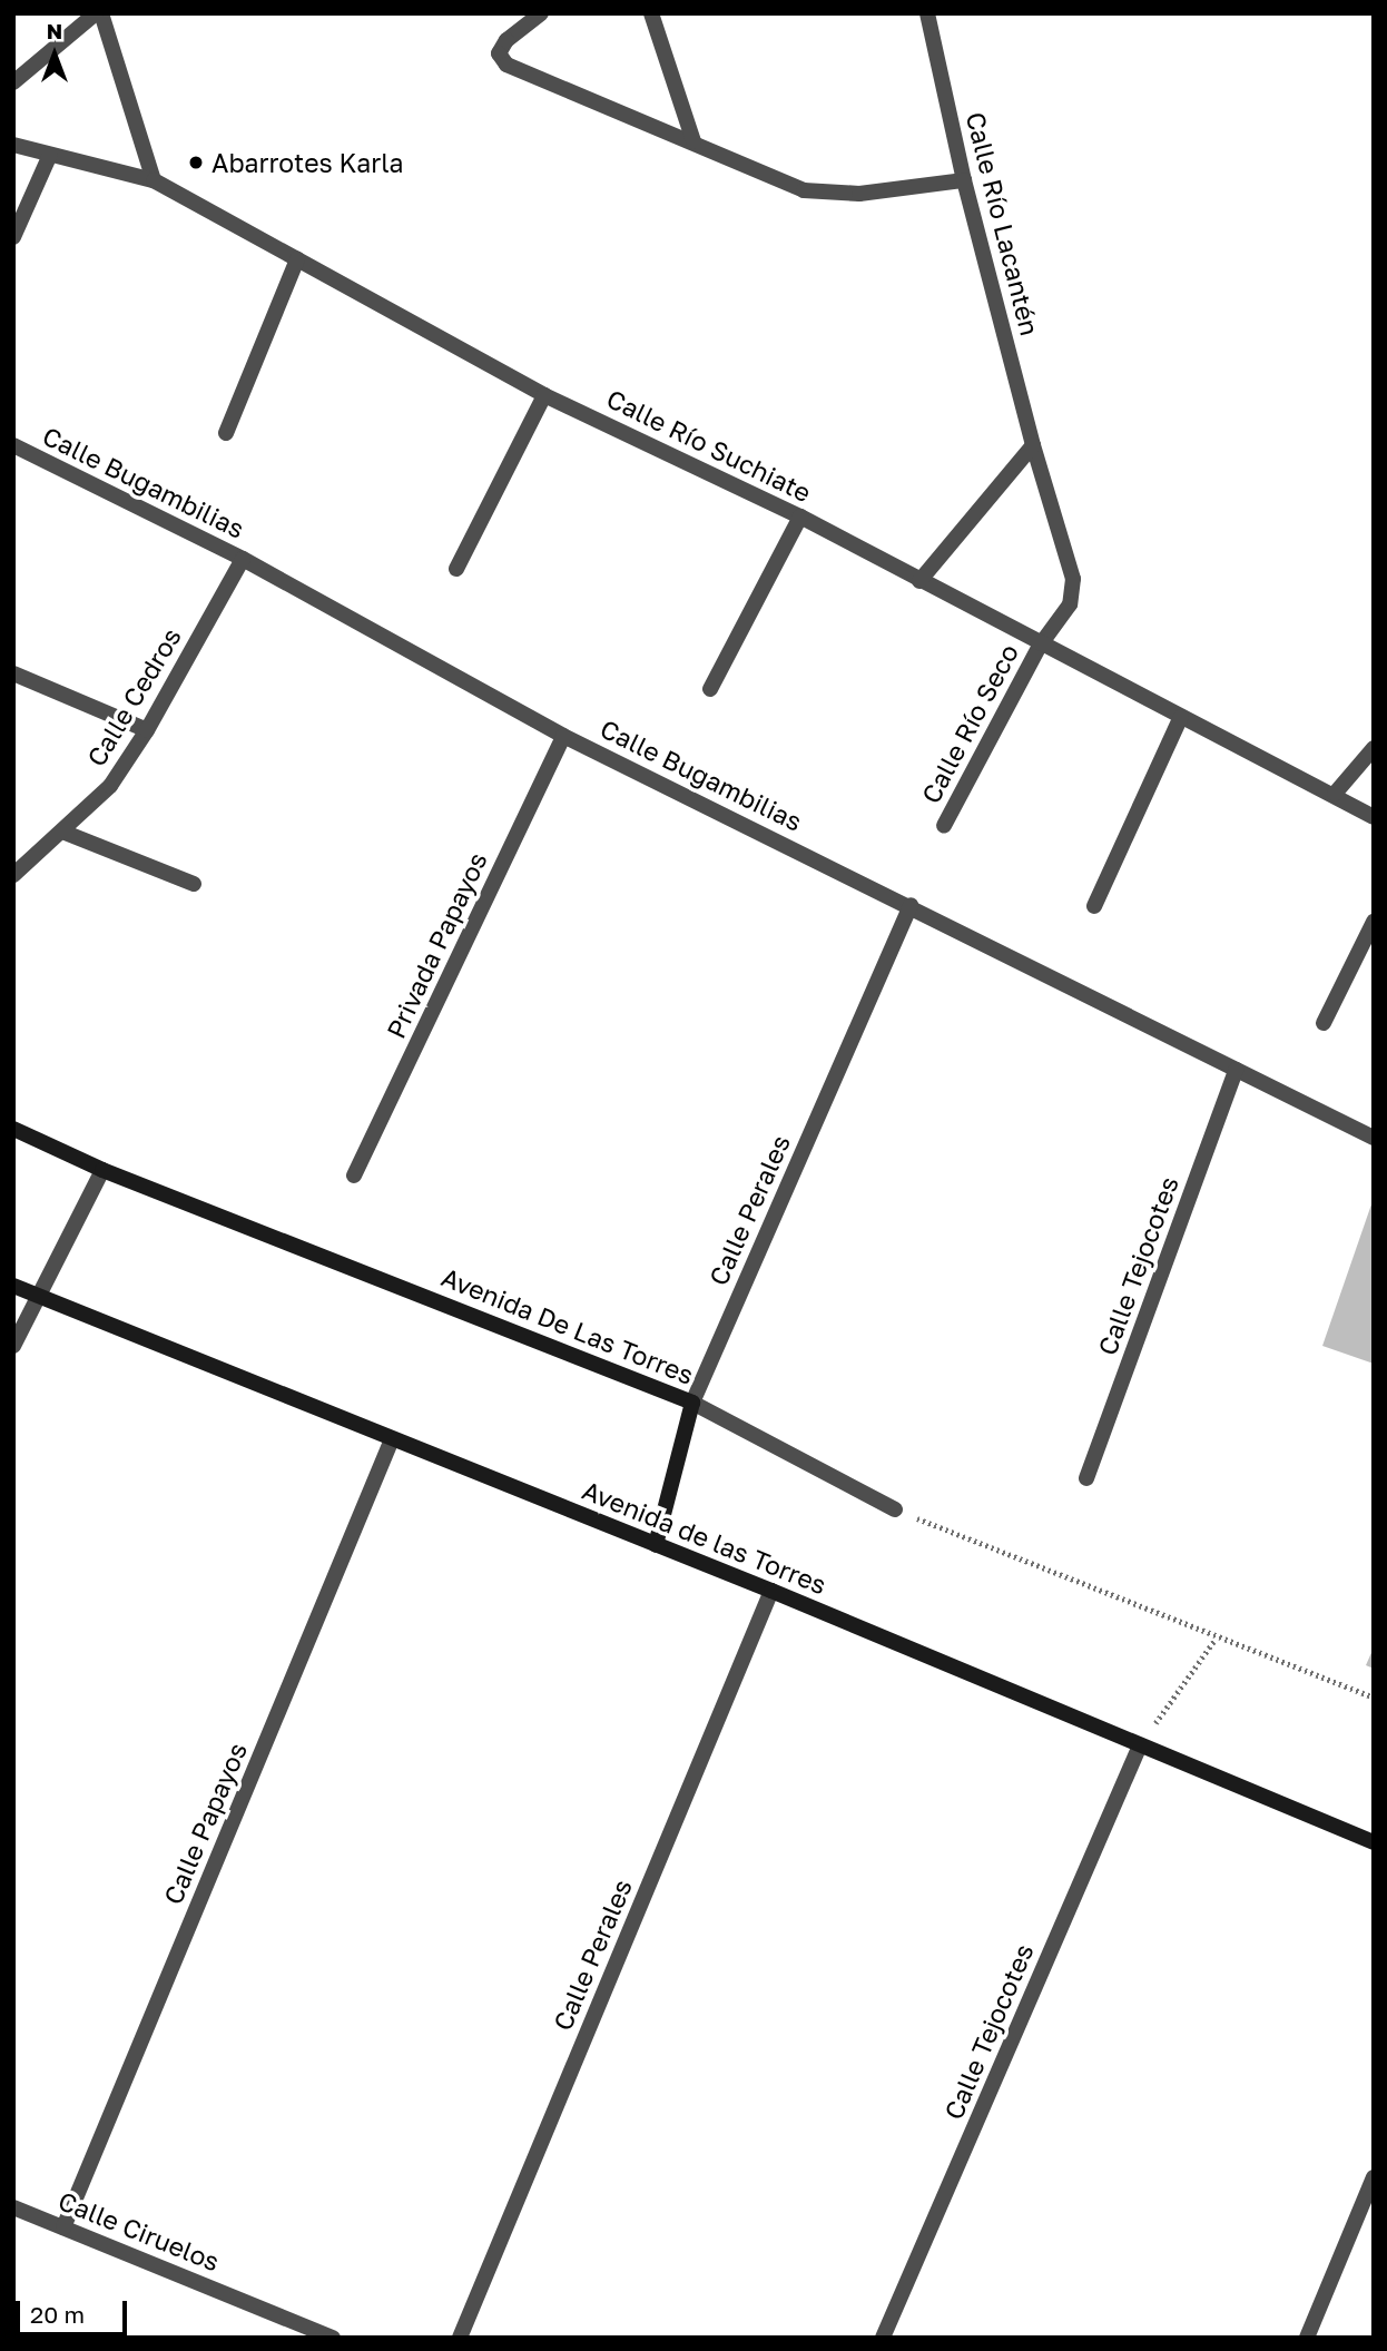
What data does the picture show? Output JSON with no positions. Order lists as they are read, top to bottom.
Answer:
{
  "streets": {
    "main road": ["Calle Perales", "Avenida De Las Torres", "Avenida de las Torres"],
    "street": [
      "Calle Río Lacantén",
      "Calle Río Suchiate",
      "Calle Bugambilias",
      "Calle Cedros",
      "Calle Río Seco",
      "Privada Papayos",
      "Calle Tejocotes",
      "Calle Papayos",
      "Calle Ciruelos"
    ]
  },
  "crossings": [
    ["Calle Río Lacantén", "Calle Río Suchiate"],
    ["Calle Río Lacantén", "Calle Río Seco"],
    ["Calle Río Suchiate", "Calle Río Seco"],
    ["Calle Bugambilias", "Calle Cedros"],
    ["Calle Bugambilias", "Privada Papayos"],
    ["Calle Bugambilias", "Calle Perales"],
    ["Calle Bugambilias", "Calle Tejocotes"],
    ["Calle Perales", "Avenida De Las Torres"],
    ["Calle Perales", "Avenida de las Torres"],
    ["Calle Tejocotes", "Avenida de las Torres"],
    ["Avenida de las Torres", "Calle Papayos"],
    ["Calle Papayos", "Calle Ciruelos"]
  ],
  "places": ["Abarrotes Karla"],
  "scale_bar": "20 m",
  "north": "top"
}
